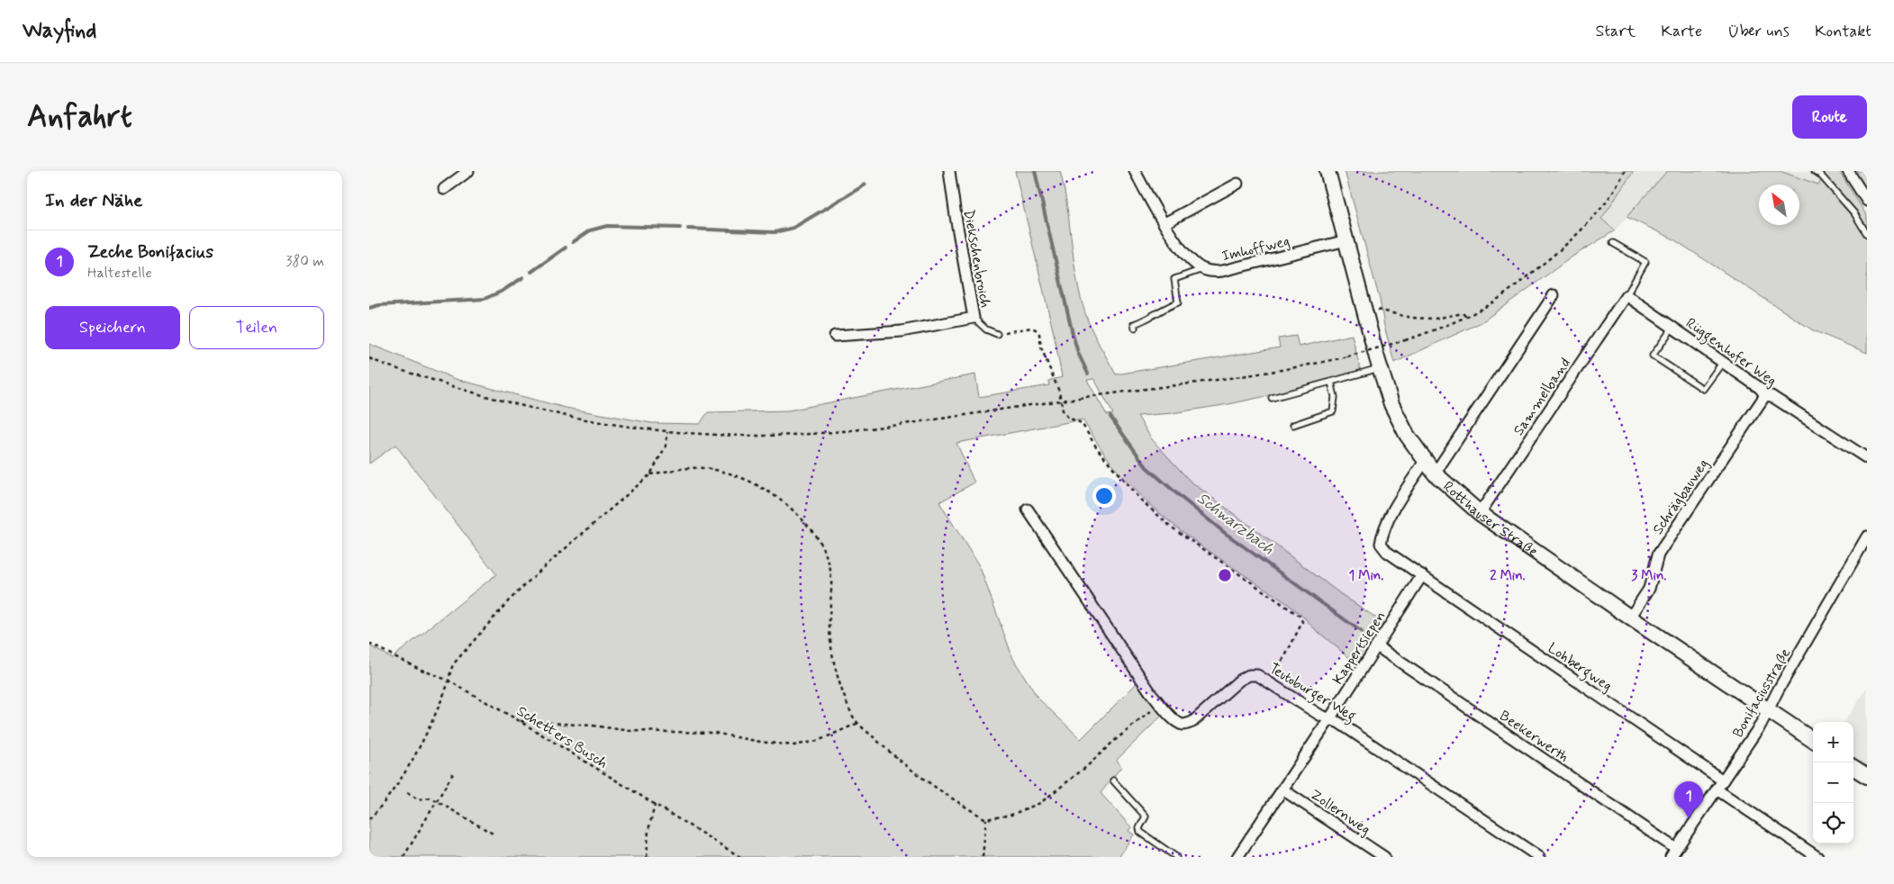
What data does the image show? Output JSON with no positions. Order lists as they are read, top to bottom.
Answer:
{
  "streets": {
    "main road": ["Rotthauser Straße"],
    "street": [
      "Imhoffweg",
      "Diekschenbroich",
      "Rüggenhofer Weg",
      "Sammelband",
      "Schrägbauweg",
      "Kappertsiepen",
      "Lohbergweg",
      "Teutoburger Weg",
      "Bonifaciusstraße",
      "Beekerwerth",
      "Zollernweg"
    ],
    "path": ["Schetters Busch"]
  },
  "crossings": [
    ["Imhoffweg", "Rotthauser Straße"],
    ["Rüggenhofer Weg", "Sammelband"],
    ["Rüggenhofer Weg", "Schrägbauweg"],
    ["Sammelband", "Rotthauser Straße"],
    ["Schrägbauweg", "Rotthauser Straße"],
    ["Rotthauser Straße", "Bonifaciusstraße"],
    ["Kappertsiepen", "Lohbergweg"],
    ["Kappertsiepen", "Teutoburger Weg"],
    ["Kappertsiepen", "Beekerwerth"],
    ["Kappertsiepen", "Zollernweg"],
    ["Lohbergweg", "Bonifaciusstraße"],
    ["Bonifaciusstraße", "Beekerwerth"]
  ],
  "water": ["Schwarzbach"],
  "north": "top left",
  "page": {
    "header": "Wayfind",
    "nav": [
      "Start",
      "Karte",
      "Über uns",
      "Kontakt"
    ],
    "buttons": [
      "Route",
      ["Speichern", "Teilen"]
    ],
    "title": "Anfahrt",
    "heading": "In der Nähe",
    "list": [
      {
        "mark": "1",
        "name": "Zeche Bonifacius",
        "note": "Haltestelle",
        "value": "380 m"
      }
    ],
    "map_buttons": ["+", "−"],
    "pins": "1"
  },
  "rings": ["1 Min.", "2 Min.", "3 Min."]
}
